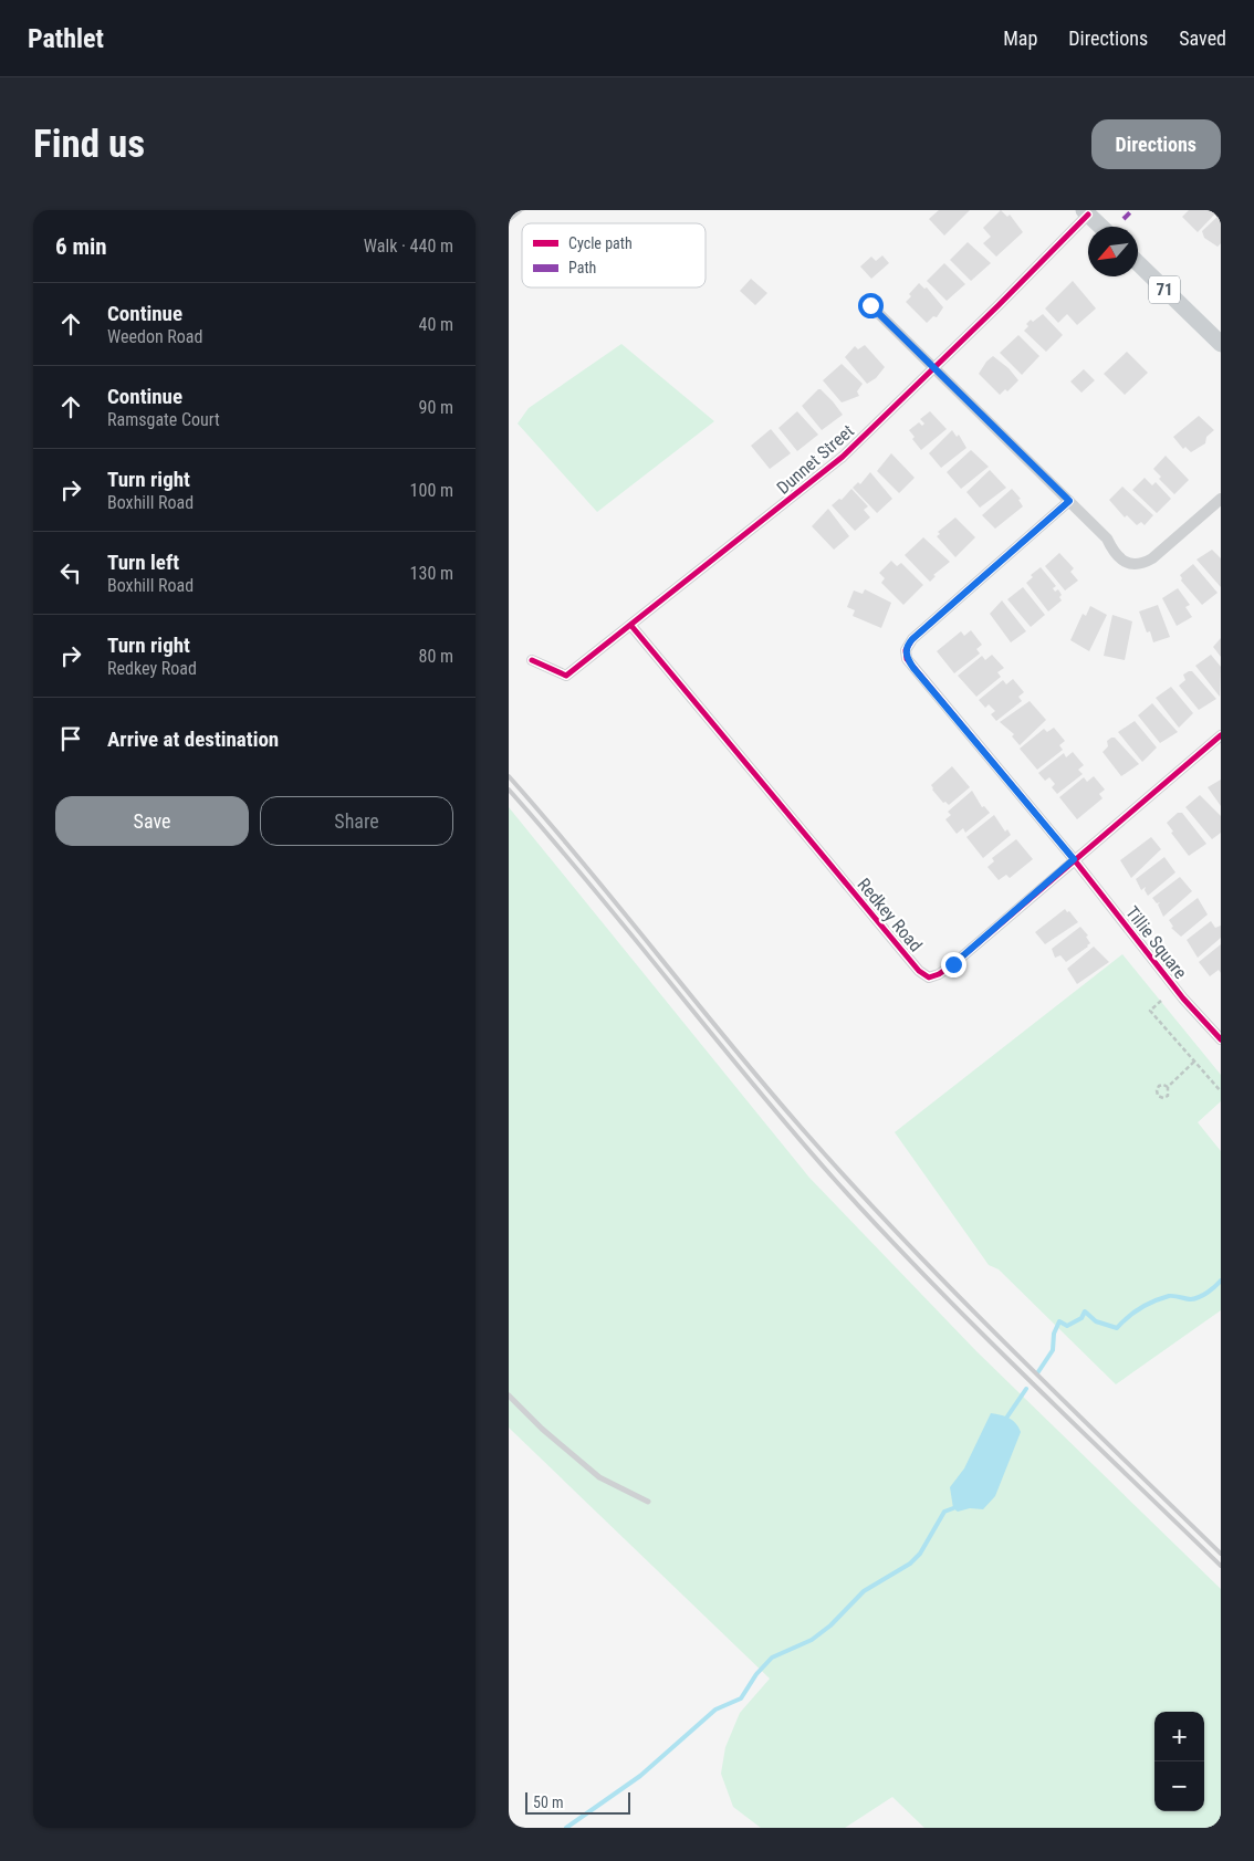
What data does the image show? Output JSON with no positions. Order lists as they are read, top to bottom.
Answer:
{
  "streets": {
    "main road": ["71"],
    "street": ["Dunnet Street", "Redkey Road", "Tillie Square"]
  },
  "crossings": [
    ["Dunnet Street", "Redkey Road"],
    ["Redkey Road", "Tillie Square"]
  ],
  "legend": ["Cycle path", "Path"],
  "scale_bar": "50 m",
  "north": "bottom left",
  "page": {
    "header": "Pathlet",
    "nav": ["Map", "Directions", "Saved"],
    "buttons": [
      "Directions",
      ["Save", "Share"]
    ],
    "title": "Find us",
    "heading": ["6 min", "Walk · 440 m"],
    "list": [
      ["Continue", "Weedon Road", "40 m"],
      ["Continue", "Ramsgate Court", "90 m"],
      ["Turn right", "Boxhill Road", "100 m"],
      ["Turn left", "Boxhill Road", "130 m"],
      ["Turn right", "Redkey Road", "80 m"],
      "Arrive at destination"
    ],
    "map_buttons": ["+", "−"],
    "scale": "50 m"
  }
}
